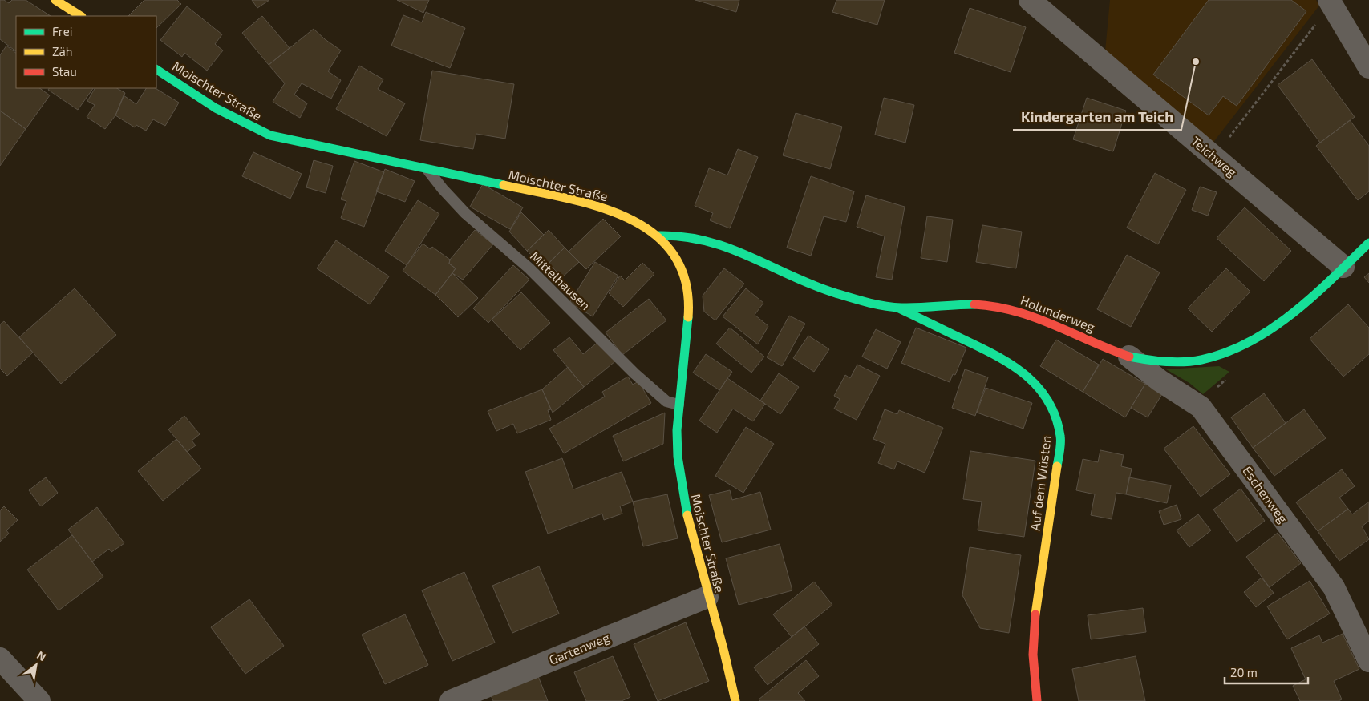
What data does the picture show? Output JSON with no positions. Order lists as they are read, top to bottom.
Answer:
{
  "streets": {
    "street": [
      "Moischter Straße",
      "Teichweg",
      "Holunderweg",
      "Auf dem Wüsten",
      "Eschenweg",
      "Gartenweg"
    ],
    "lane": ["Mittelhausen"]
  },
  "crossings": [
    ["Moischter Straße", "Mittelhausen"],
    ["Moischter Straße", "Holunderweg"],
    ["Moischter Straße", "Gartenweg"],
    ["Teichweg", "Holunderweg"],
    ["Holunderweg", "Auf dem Wüsten"],
    ["Holunderweg", "Eschenweg"]
  ],
  "places": ["Kindergarten am Teich"],
  "legend": ["Frei", "Zäh", "Stau"],
  "scale_bar": "20 m",
  "north": "top right"
}
